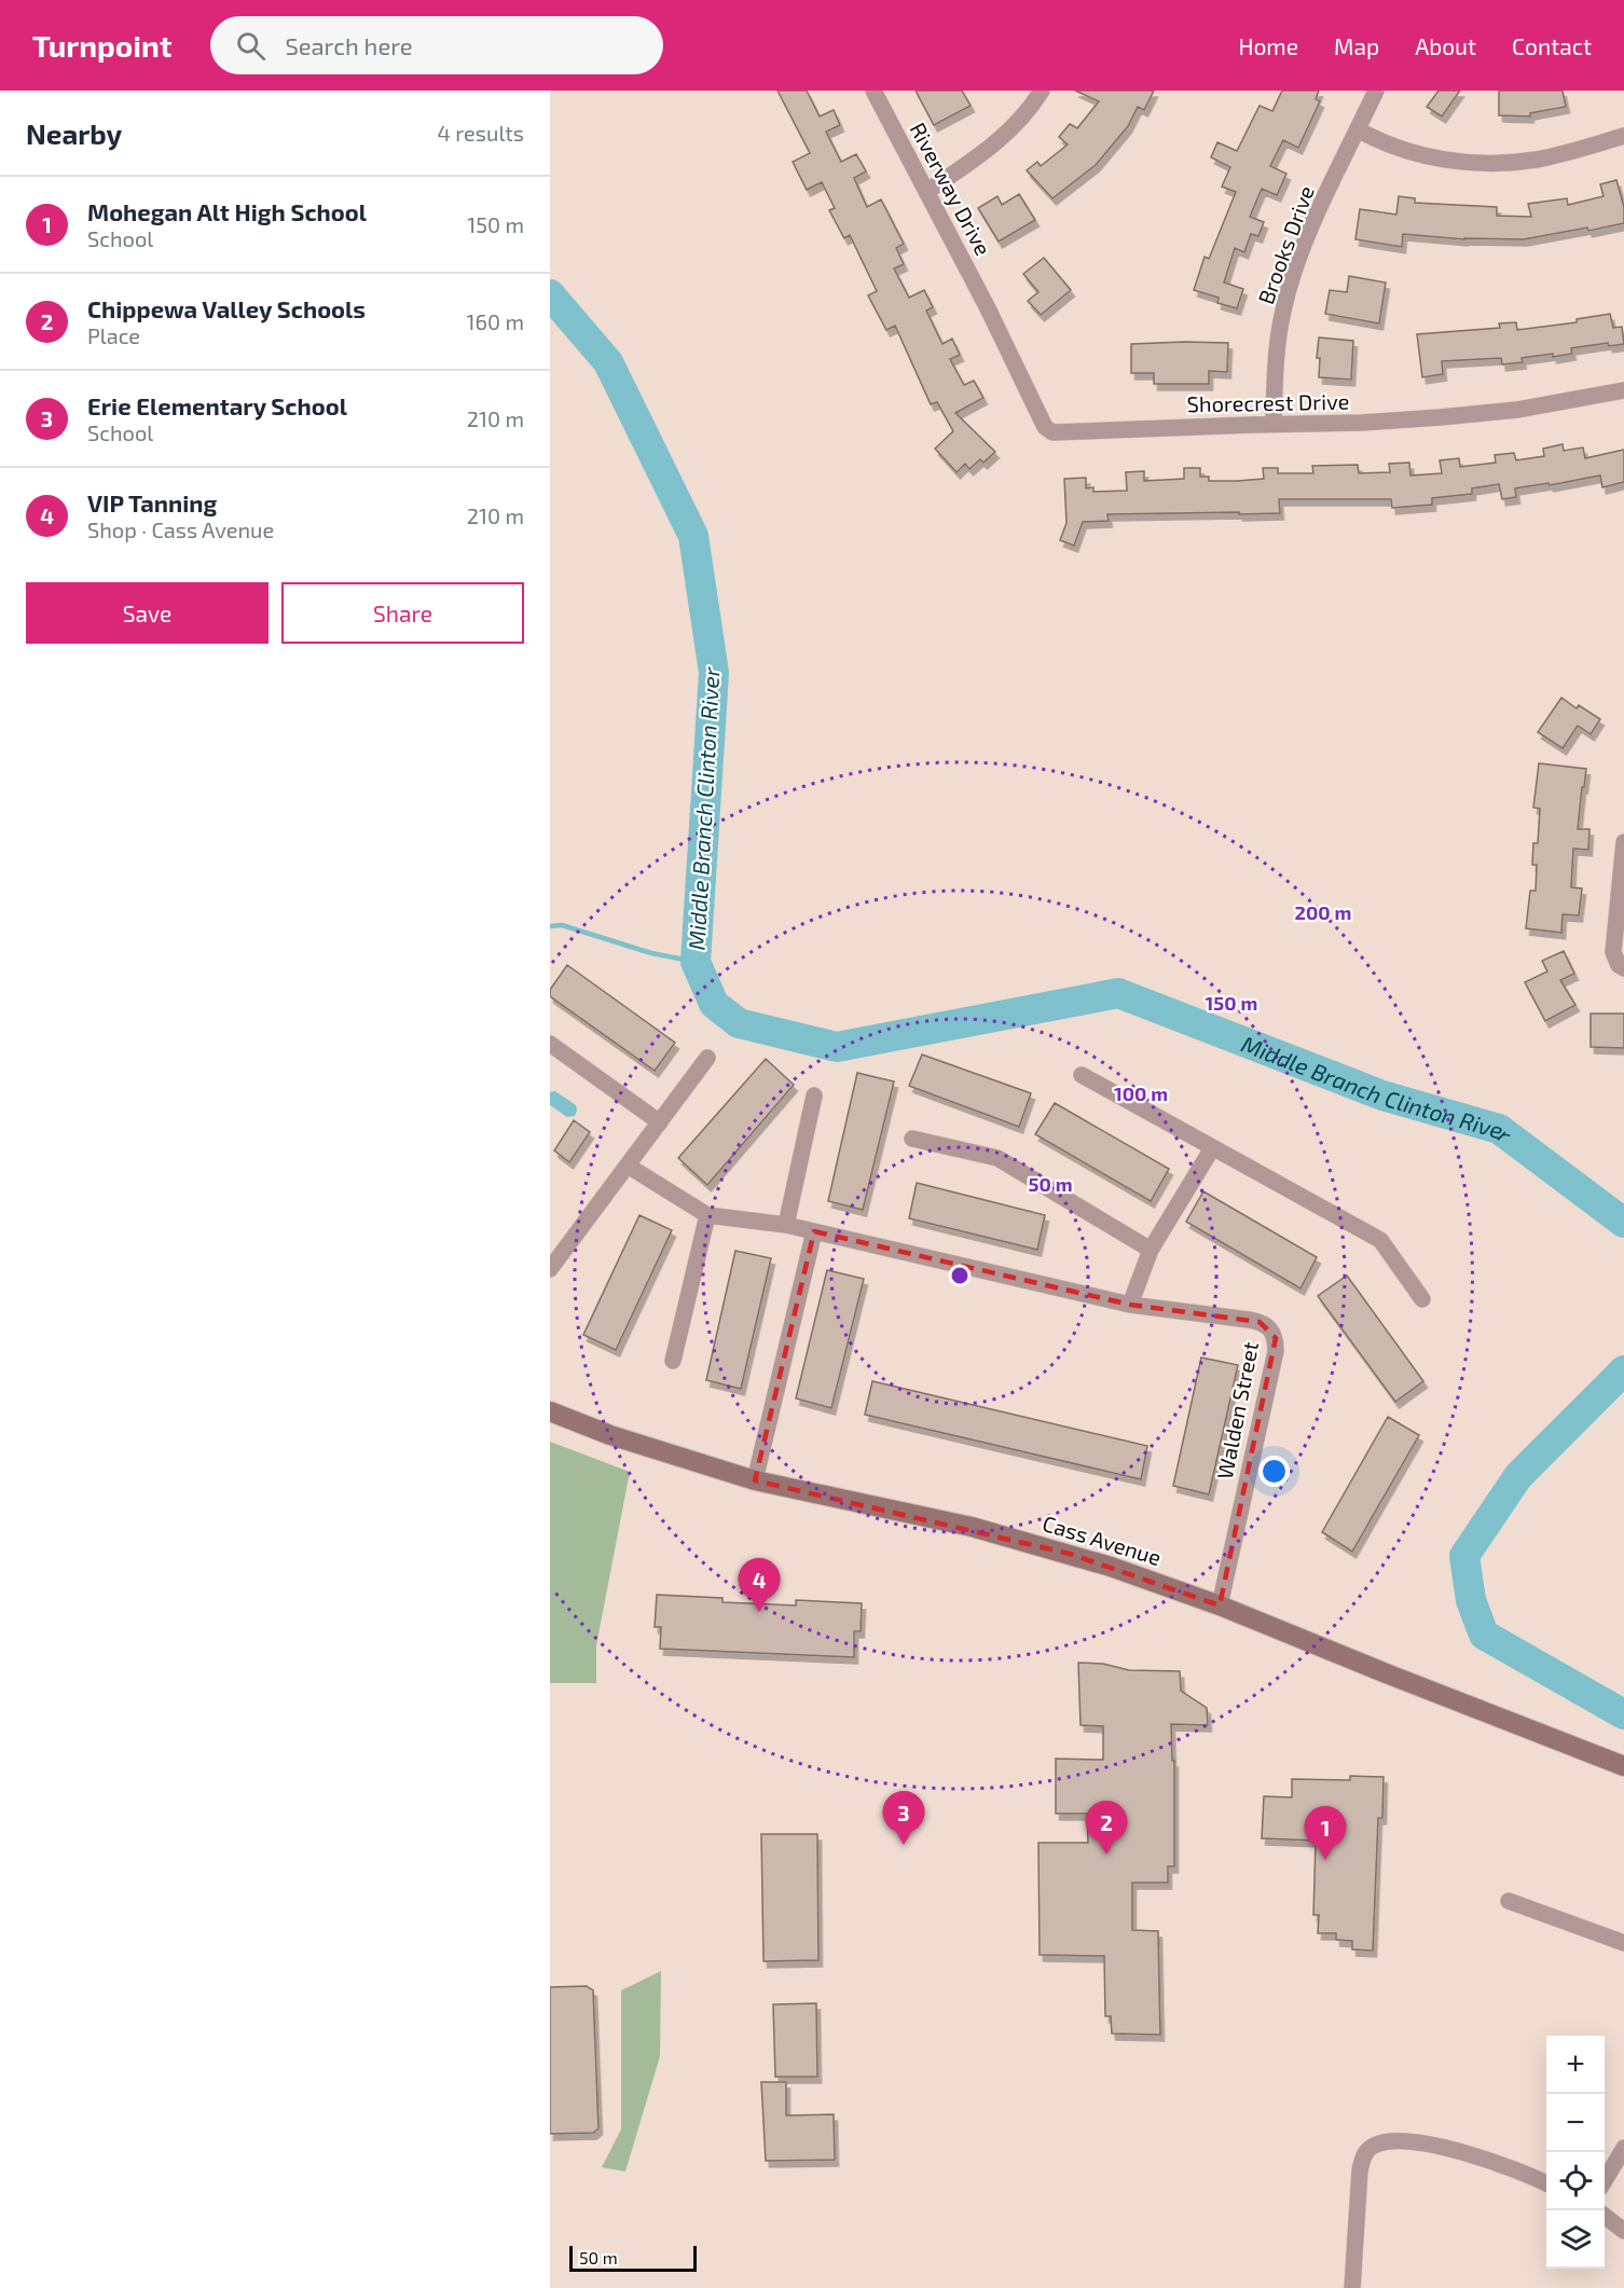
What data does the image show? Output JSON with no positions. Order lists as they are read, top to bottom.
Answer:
{
  "streets": {
    "main road": ["Cass Avenue"],
    "street": [
      "Riverway Drive",
      "Brooks Drive",
      "Shorecrest Drive",
      "Walden Street"
    ]
  },
  "crossings": [
    ["Riverway Drive", "Shorecrest Drive"],
    ["Brooks Drive", "Shorecrest Drive"],
    ["Walden Street", "Cass Avenue"]
  ],
  "water": ["Middle Branch Clinton River"],
  "scale_bar": "50 m",
  "page": {
    "header": "Turnpoint",
    "search": "Search here",
    "nav": [
      "Home",
      "Map",
      "About",
      "Contact"
    ],
    "heading": ["Nearby", "4 results"],
    "list": [
      {
        "mark": "1",
        "name": "Mohegan Alt High School",
        "note": "School",
        "value": "150 m"
      },
      {
        "mark": "2",
        "name": "Chippewa Valley Schools",
        "note": "Place",
        "value": "160 m"
      },
      {
        "mark": "3",
        "name": "Erie Elementary School",
        "note": "School",
        "value": "210 m"
      },
      {
        "mark": "4",
        "name": "VIP Tanning",
        "note": "Shop · Cass Avenue",
        "value": "210 m"
      }
    ],
    "buttons": ["Save", "Share"],
    "pins": [
      "4",
      "3",
      "2",
      "1"
    ],
    "map_buttons": ["+", "−"],
    "scale": "50 m"
  },
  "rings": [
    "200 m",
    "150 m",
    "100 m",
    "50 m"
  ]
}
